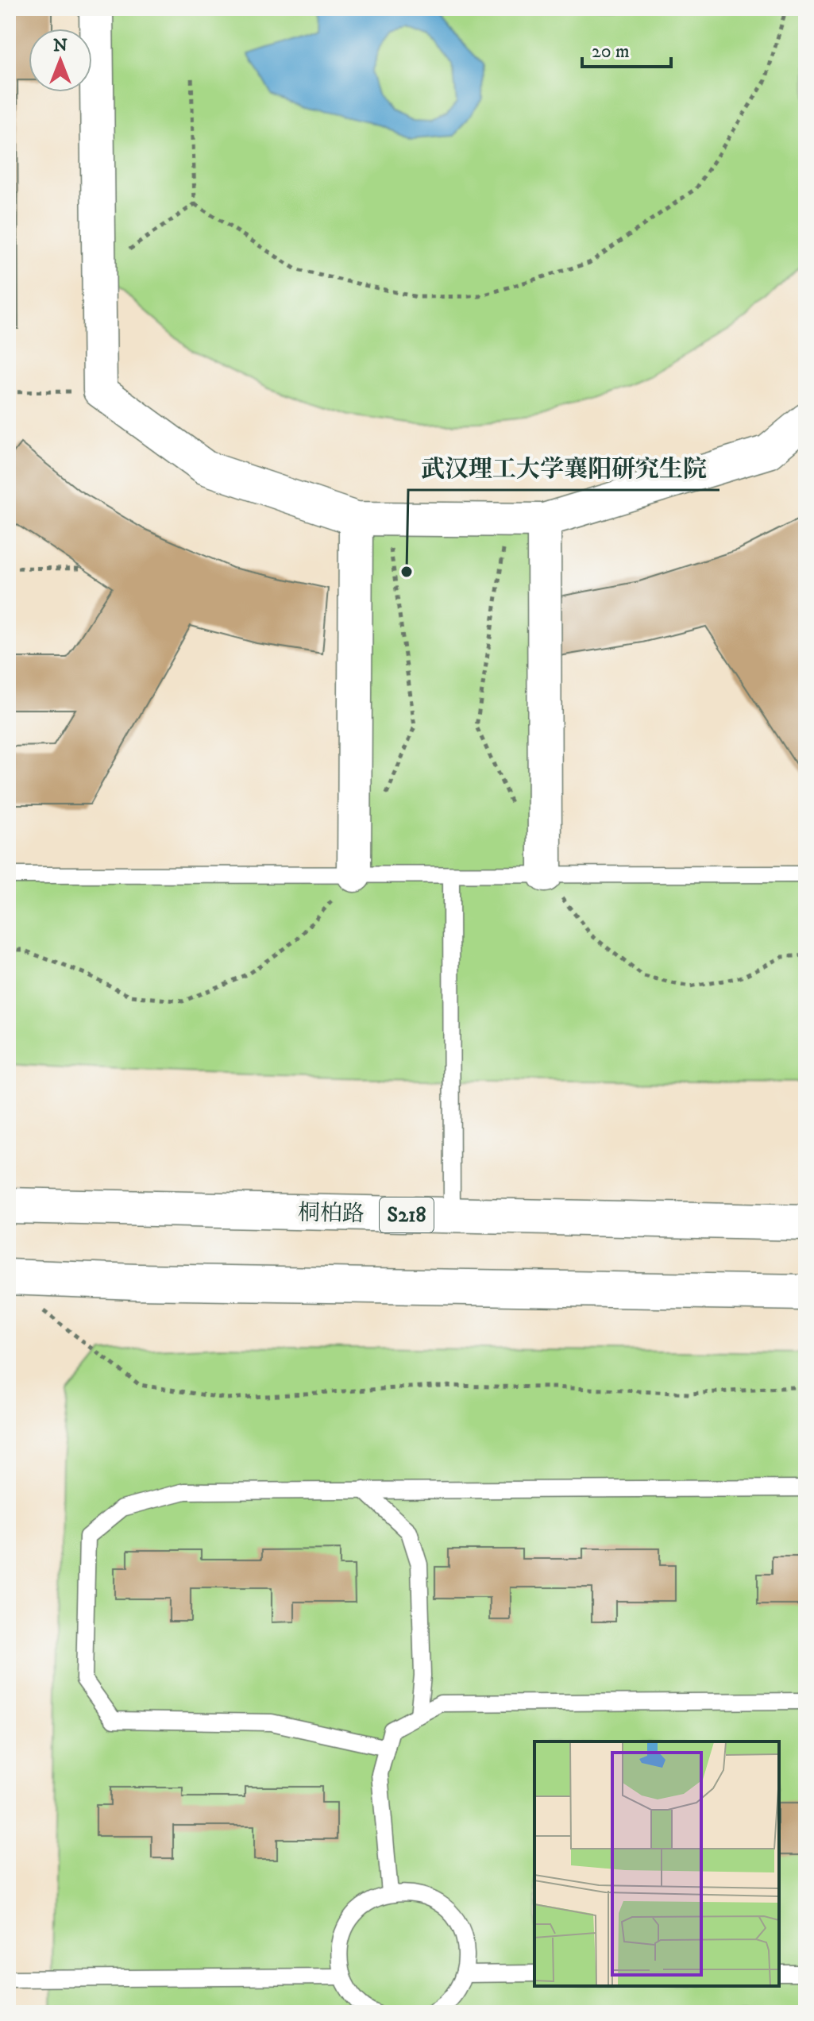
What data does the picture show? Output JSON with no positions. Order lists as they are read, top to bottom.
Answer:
{
  "streets": {
    "main road": ["桐柏路", "S218"]
  },
  "places": ["武汉理工大学襄阳研究生院"],
  "scale_bar": "20 m",
  "north": "top"
}
